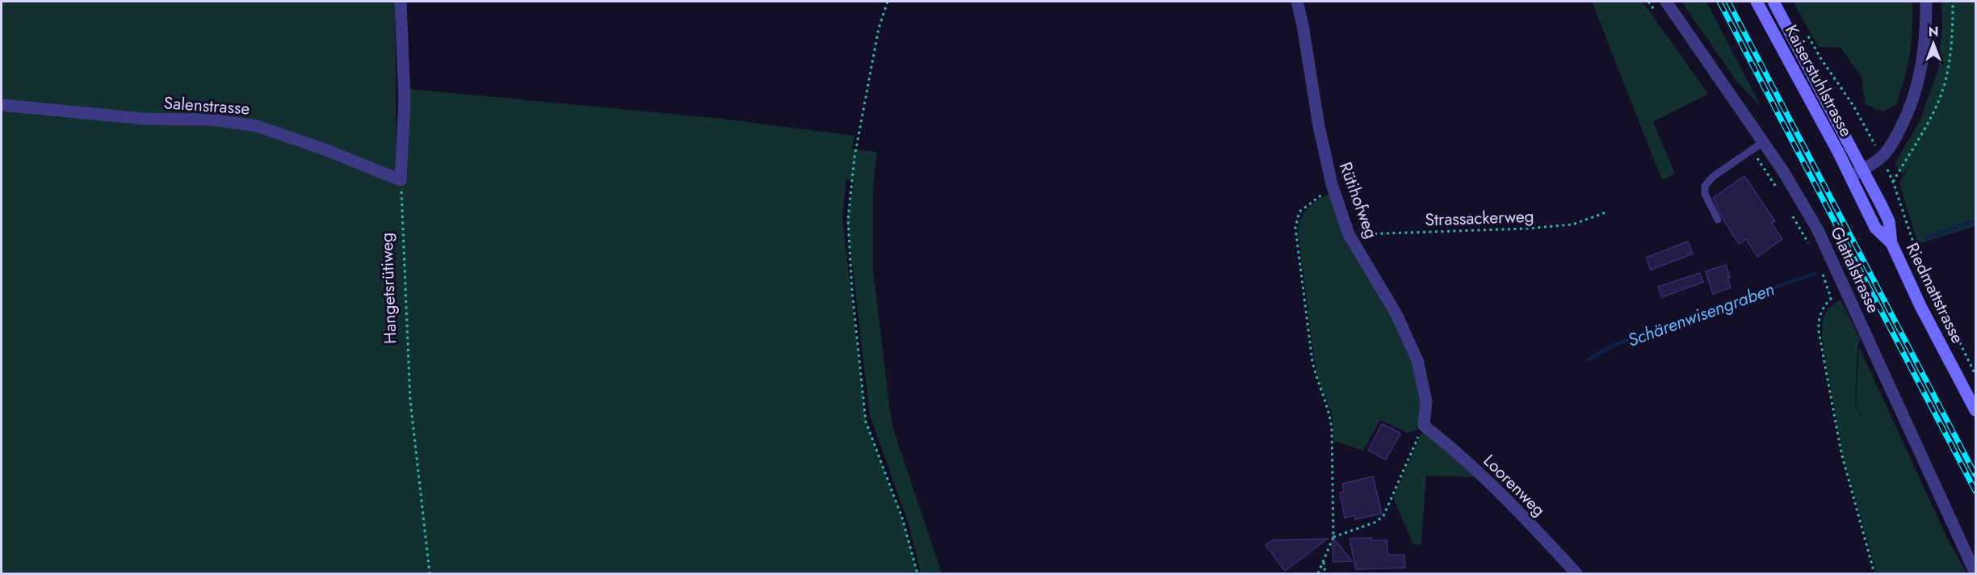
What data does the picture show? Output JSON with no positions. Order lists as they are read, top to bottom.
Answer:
{
  "streets": {
    "main road": ["Kaiserstuhlstrasse", "Riedmattstrasse"],
    "street": [
      "Salenstrasse",
      "Rütihofweg",
      "Glattalstrasse",
      "Loorenweg"
    ],
    "path": ["Strassackerweg", "Hangetsrütiweg"]
  },
  "crossings": [
    ["Kaiserstuhlstrasse", "Riedmattstrasse"],
    ["Salenstrasse", "Hangetsrütiweg"],
    ["Rütihofweg", "Strassackerweg"],
    ["Rütihofweg", "Loorenweg"]
  ],
  "water": ["Schärenwisengraben"],
  "north": "top"
}
